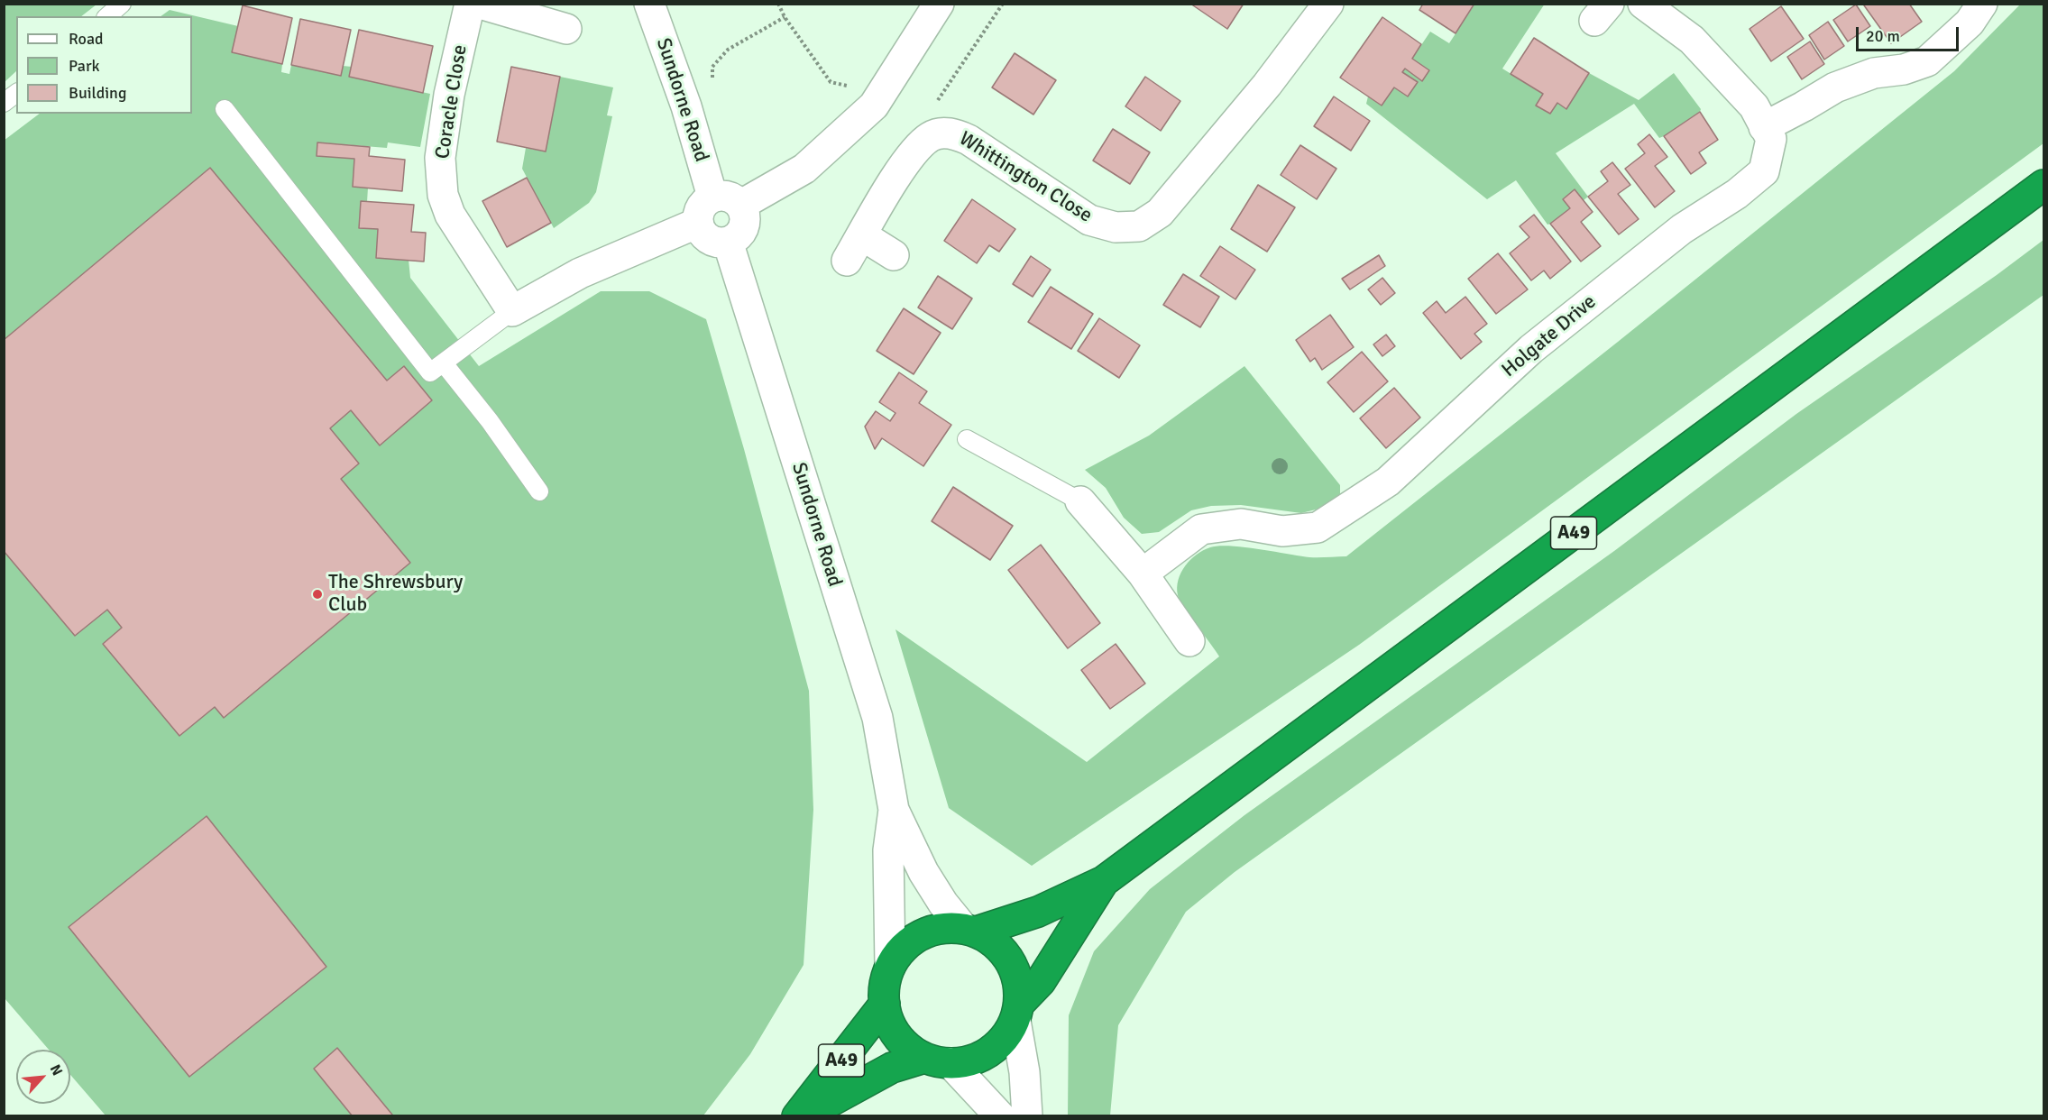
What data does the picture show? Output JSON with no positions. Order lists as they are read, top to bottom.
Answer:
{
  "streets": {
    "highway": ["A49"],
    "street": [
      "Sundorne Road",
      "Coracle Close",
      "Whittington Close",
      "Holgate Drive"
    ]
  },
  "crossings": [
    ["Sundorne Road", "A49"]
  ],
  "places": ["The Shrewsbury Club"],
  "legend": ["Road", "Park", "Building"],
  "scale_bar": "20 m",
  "north": "top right"
}
